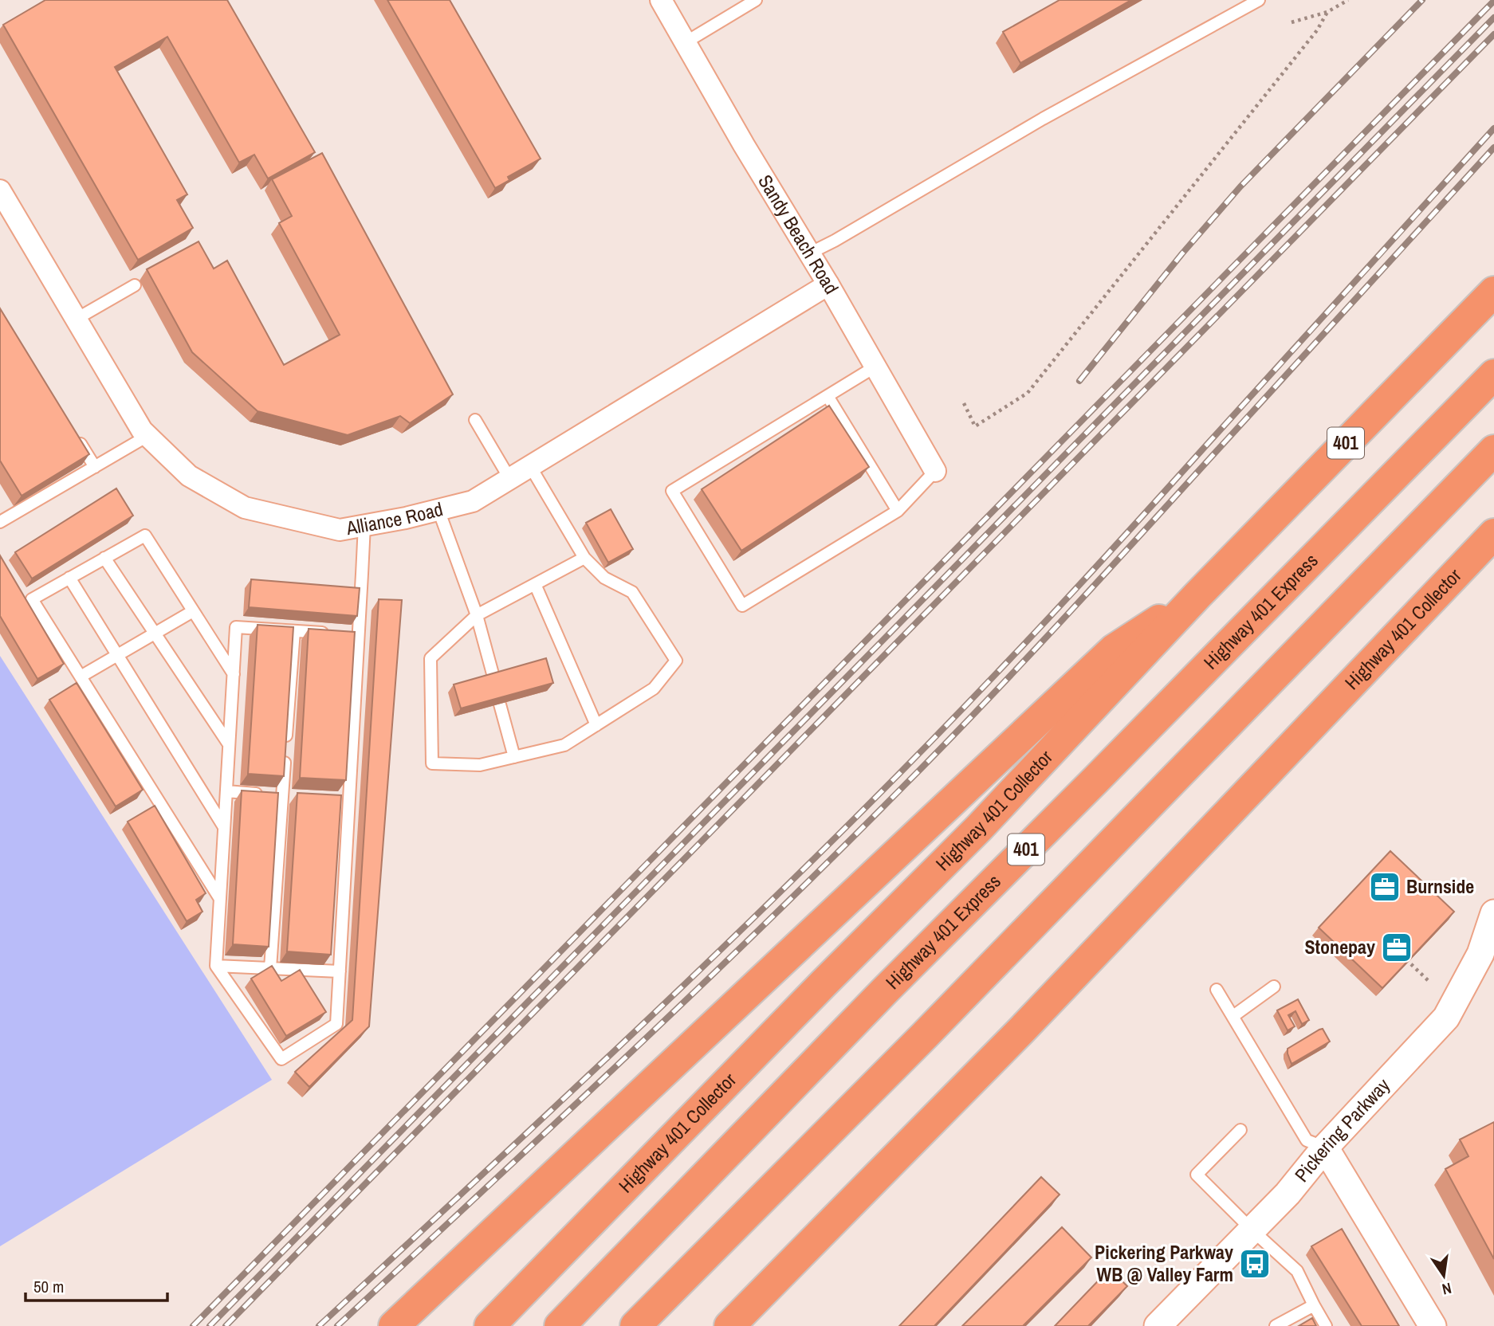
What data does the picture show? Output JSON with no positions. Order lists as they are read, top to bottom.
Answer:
{
  "streets": {
    "highway": ["401", "Highway 401 Express", "Highway 401 Collector"],
    "street": ["Sandy Beach Road", "Alliance Road", "Pickering Parkway"]
  },
  "crossings": [
    ["Sandy Beach Road", "Alliance Road"]
  ],
  "places": {
    "office": ["Burnside", "Stonepay"],
    "bus stop": ["Pickering Parkway WB @ Valley Farm"]
  },
  "scale_bar": "50 m",
  "north": "bottom"
}
